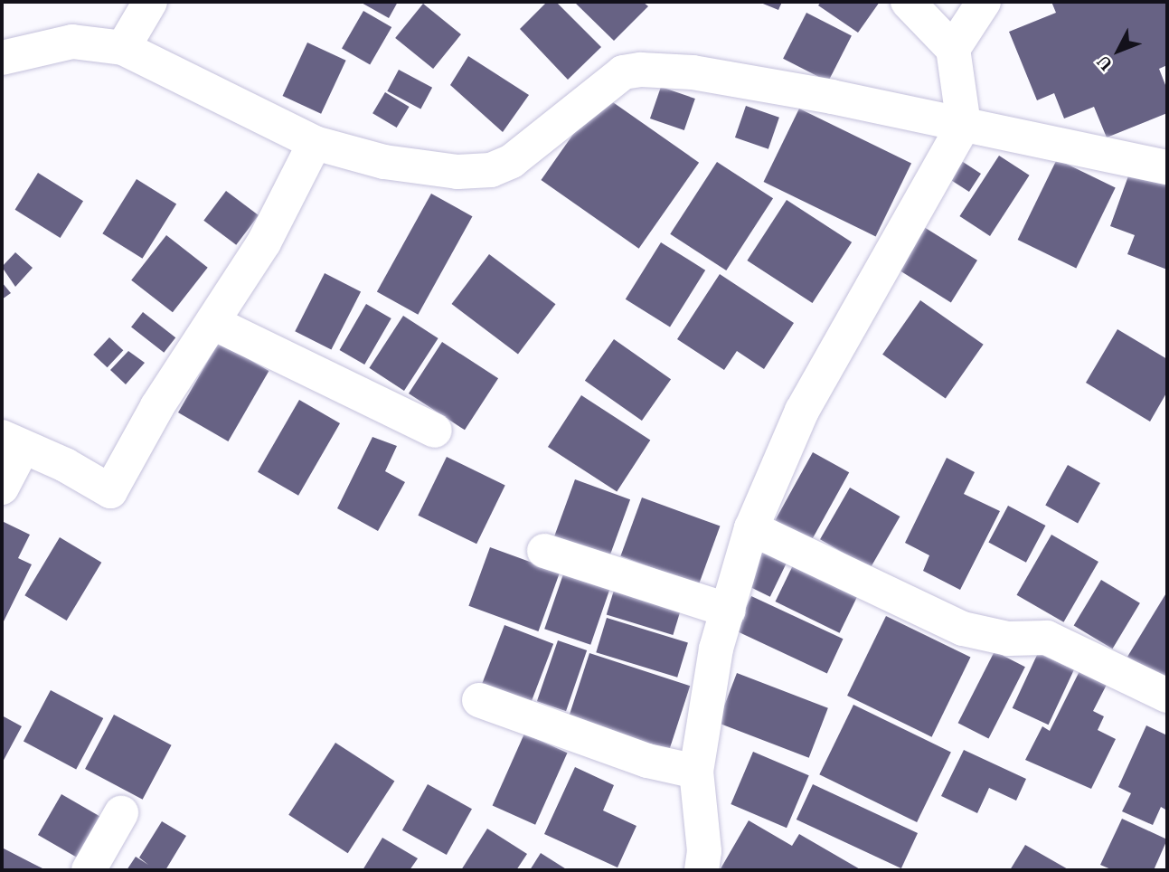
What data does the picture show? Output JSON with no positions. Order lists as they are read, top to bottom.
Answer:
{
  "north": "bottom left"
}
